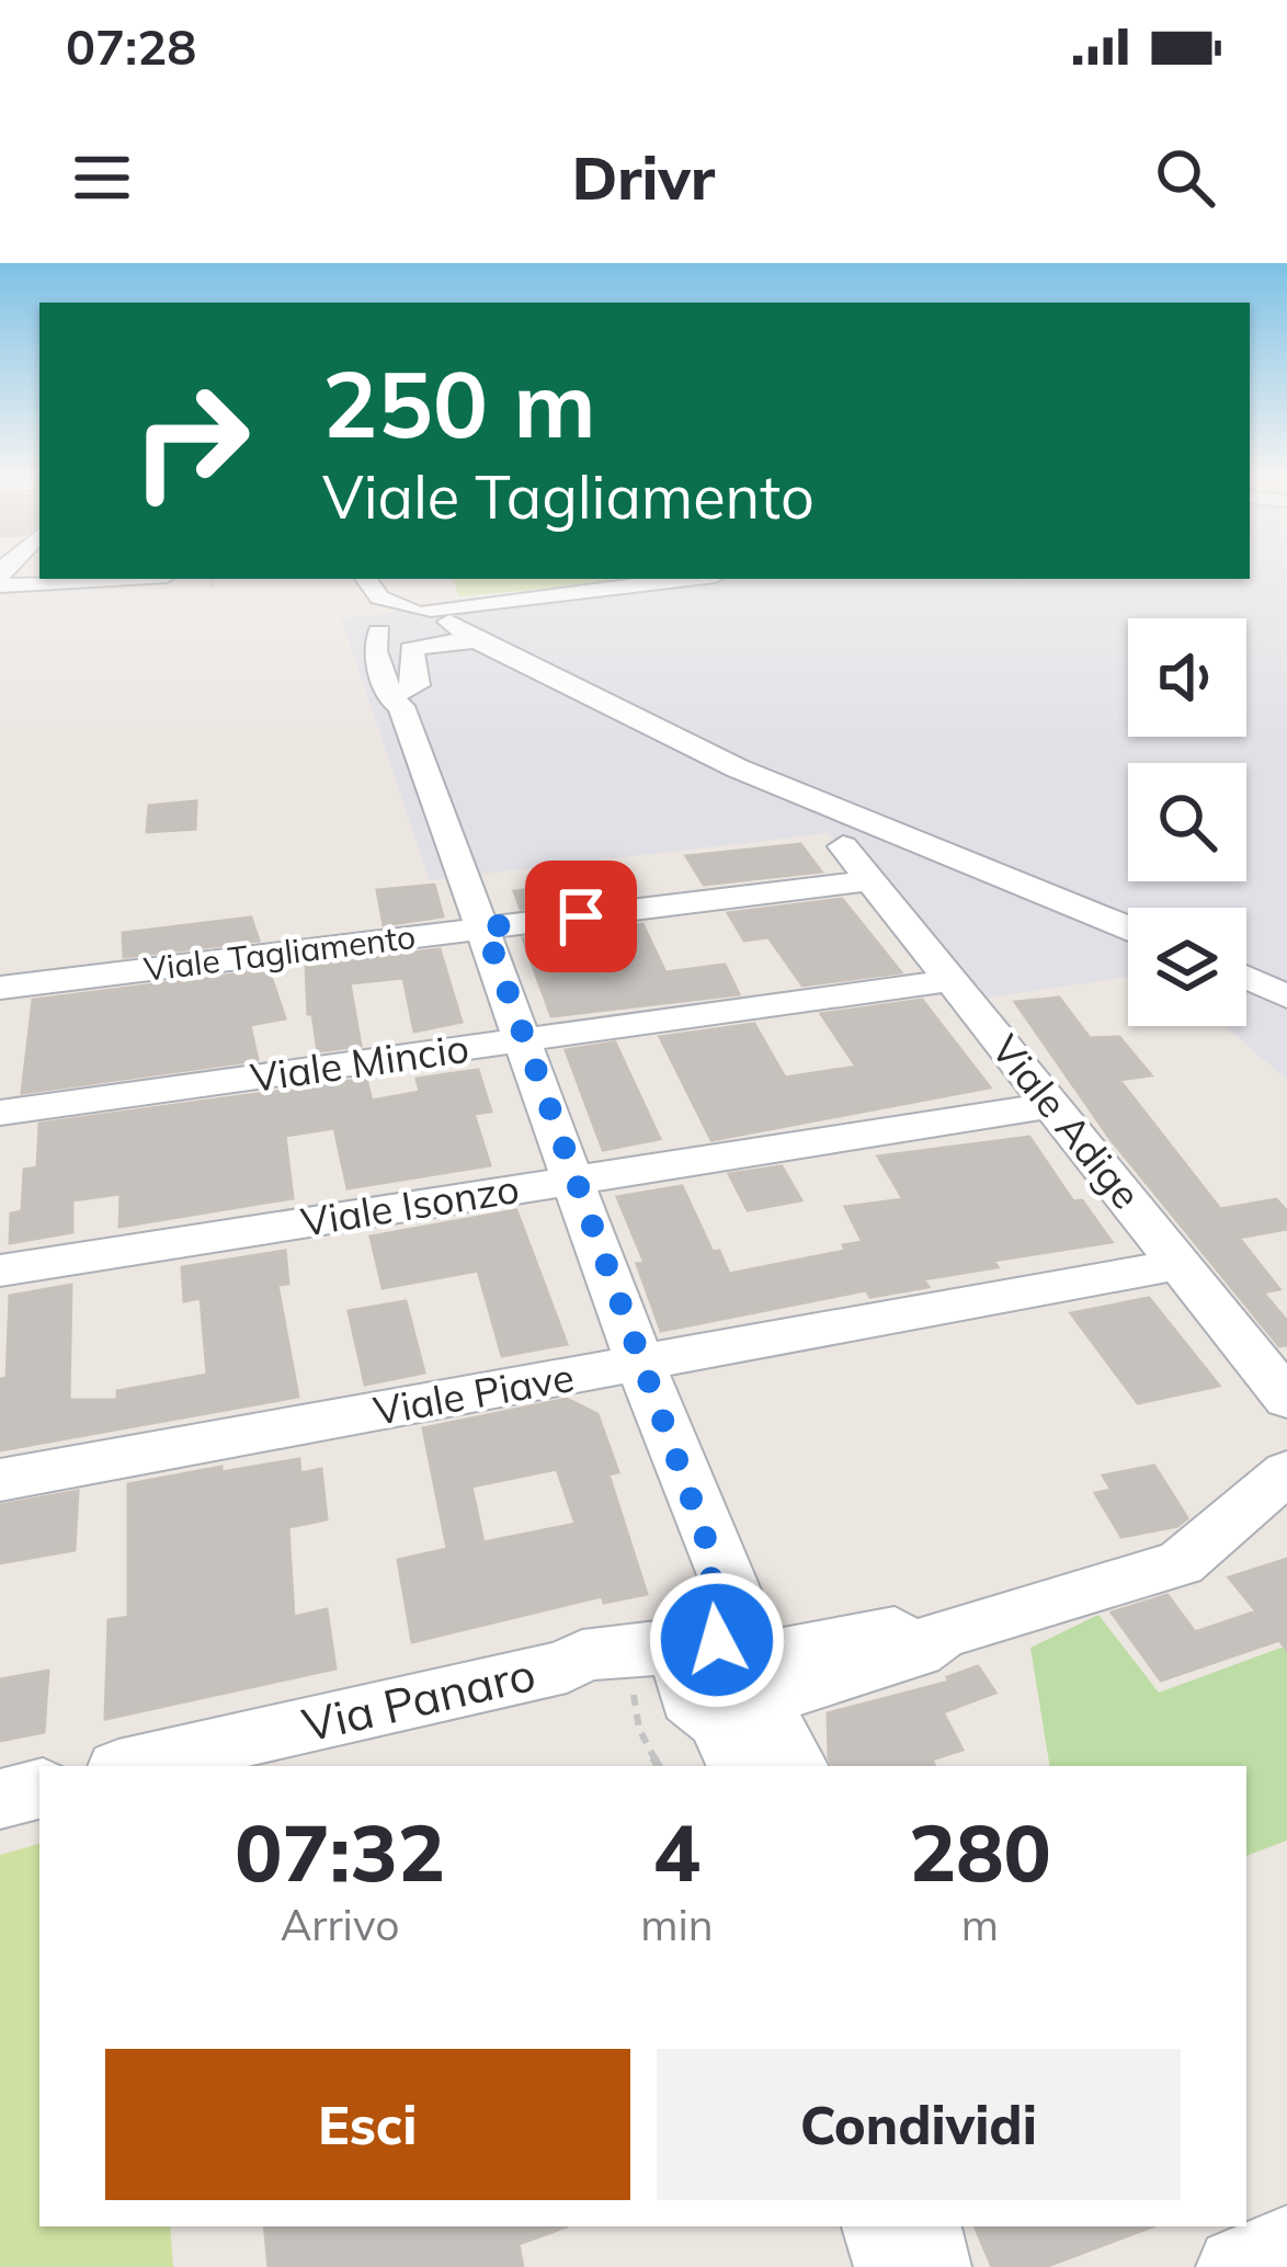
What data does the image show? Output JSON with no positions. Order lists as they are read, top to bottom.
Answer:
{
  "streets": {
    "street": [
      "Viale Tagliamento",
      "Viale Mincio",
      "Viale Adige",
      "Viale Isonzo",
      "Viale Piave",
      "Via Panaro"
    ]
  },
  "crossings": [
    ["Viale Tagliamento", "Viale Adige"],
    ["Viale Mincio", "Viale Adige"],
    ["Viale Adige", "Viale Isonzo"],
    ["Viale Adige", "Viale Piave"]
  ],
  "page": {
    "status": "07:28",
    "header": "Drivr",
    "turn": ["250 m", "Viale Tagliamento"],
    "eta": [
      "07:32",
      "Arrivo",
      "4",
      "min",
      "280",
      "m"
    ],
    "buttons": ["Esci", "Condividi"]
  }
}
